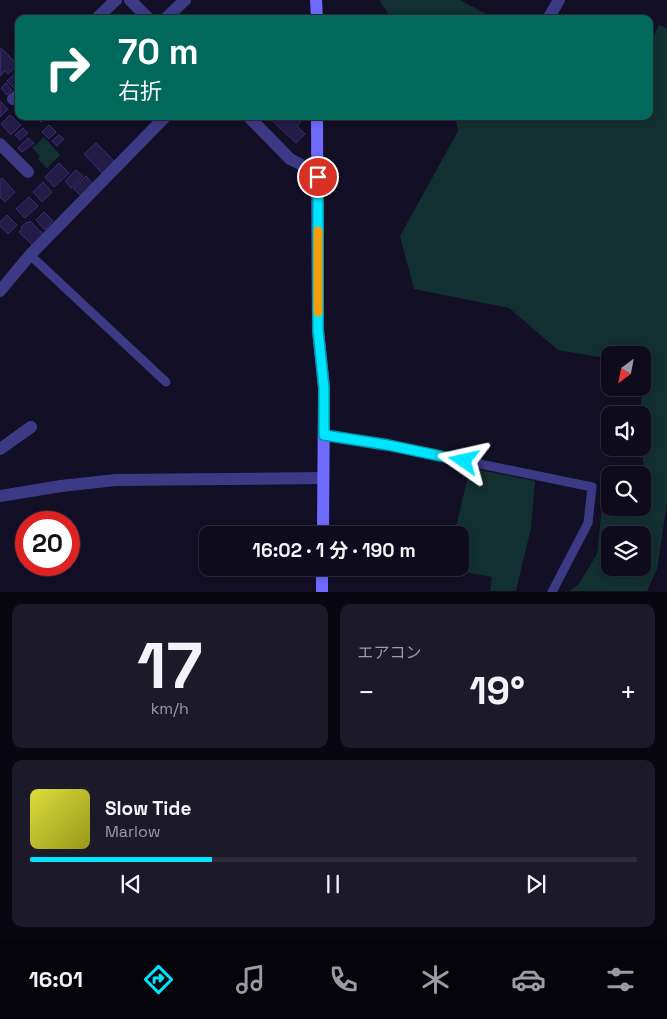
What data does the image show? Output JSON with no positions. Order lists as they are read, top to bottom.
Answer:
{
  "north": "bottom left",
  "page": {
    "turn": ["70 m", "右折"],
    "limit": "20",
    "trip": "16:02 · 1 分 · 190 m",
    "tile": [
      ["17", "km/h"],
      "エアコン"
    ],
    "heat": ["−", "19°", "+"],
    "song": ["Slow Tide", "Marlow"],
    "tabs": "16:01"
  }
}
